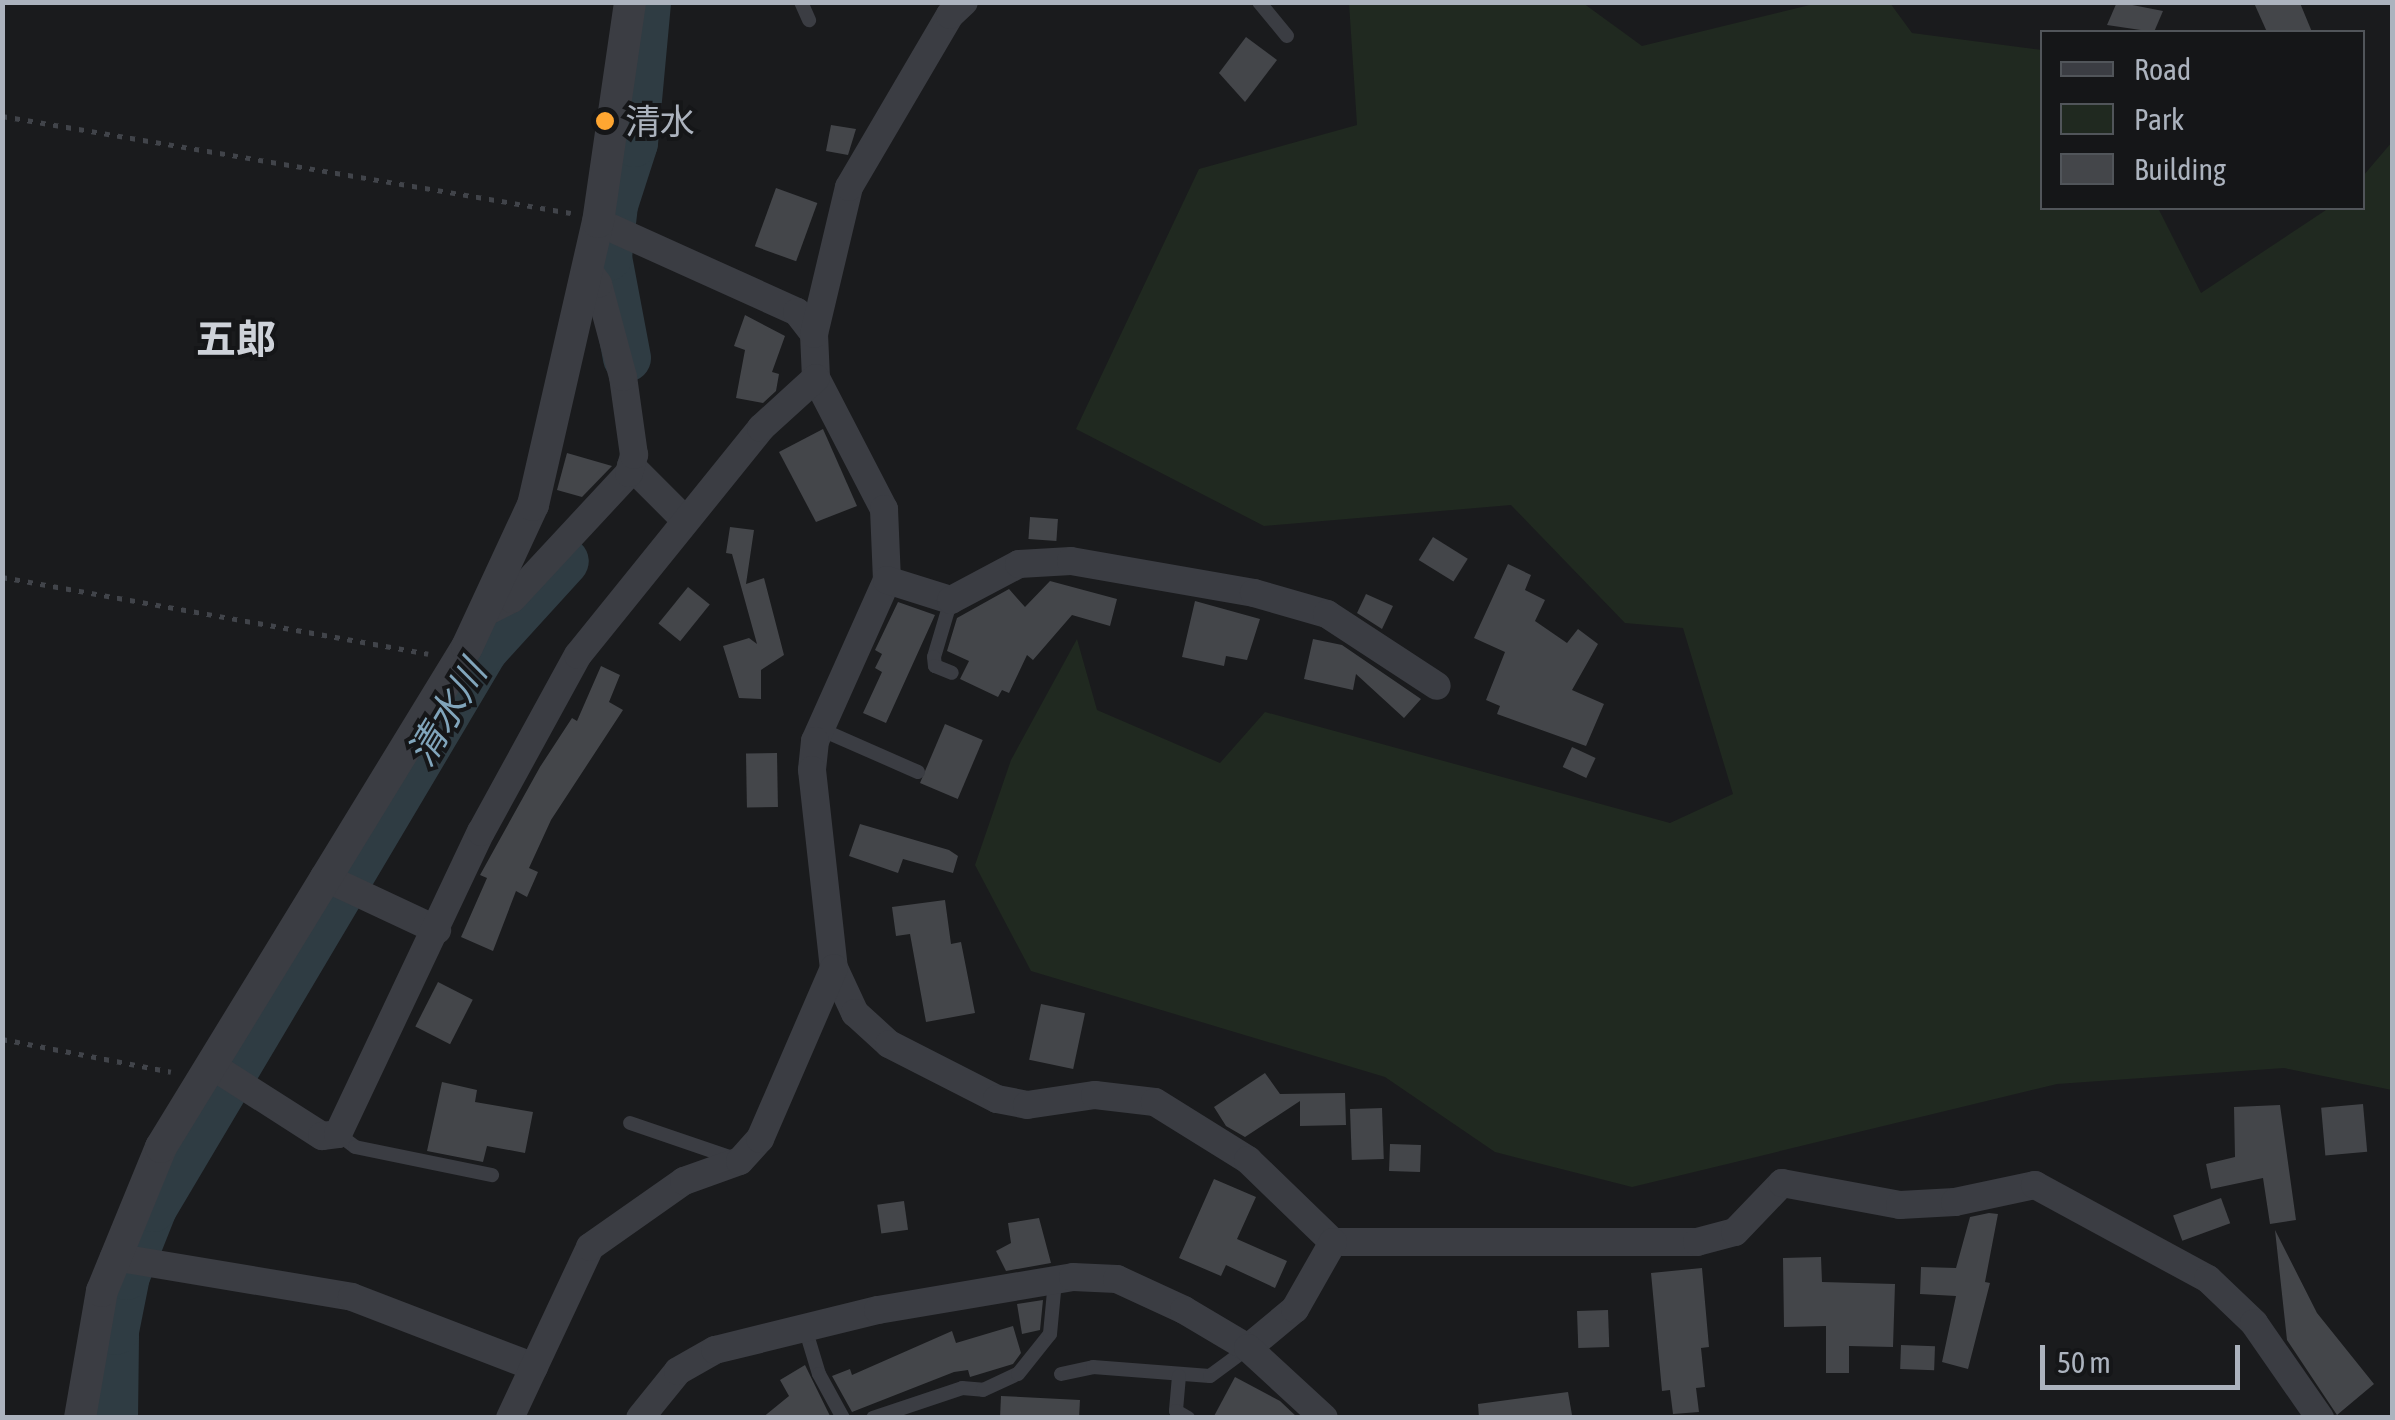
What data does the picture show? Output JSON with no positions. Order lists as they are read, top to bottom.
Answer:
{
  "districts": ["五郎"],
  "water": ["清水川"],
  "places": ["清水"],
  "legend": ["Road", "Park", "Building"],
  "scale_bar": "50 m"
}
